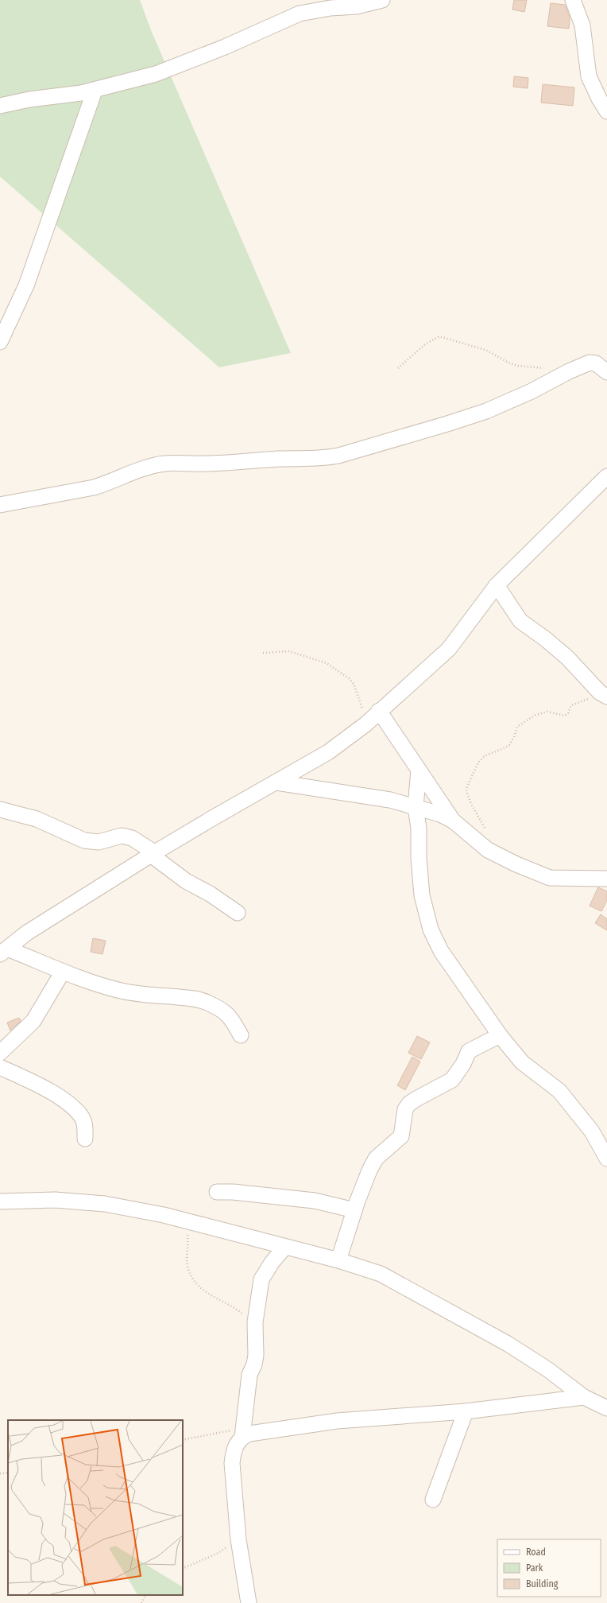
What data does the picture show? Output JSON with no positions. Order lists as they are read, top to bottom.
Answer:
{
  "legend": ["Road", "Park", "Building"]
}
